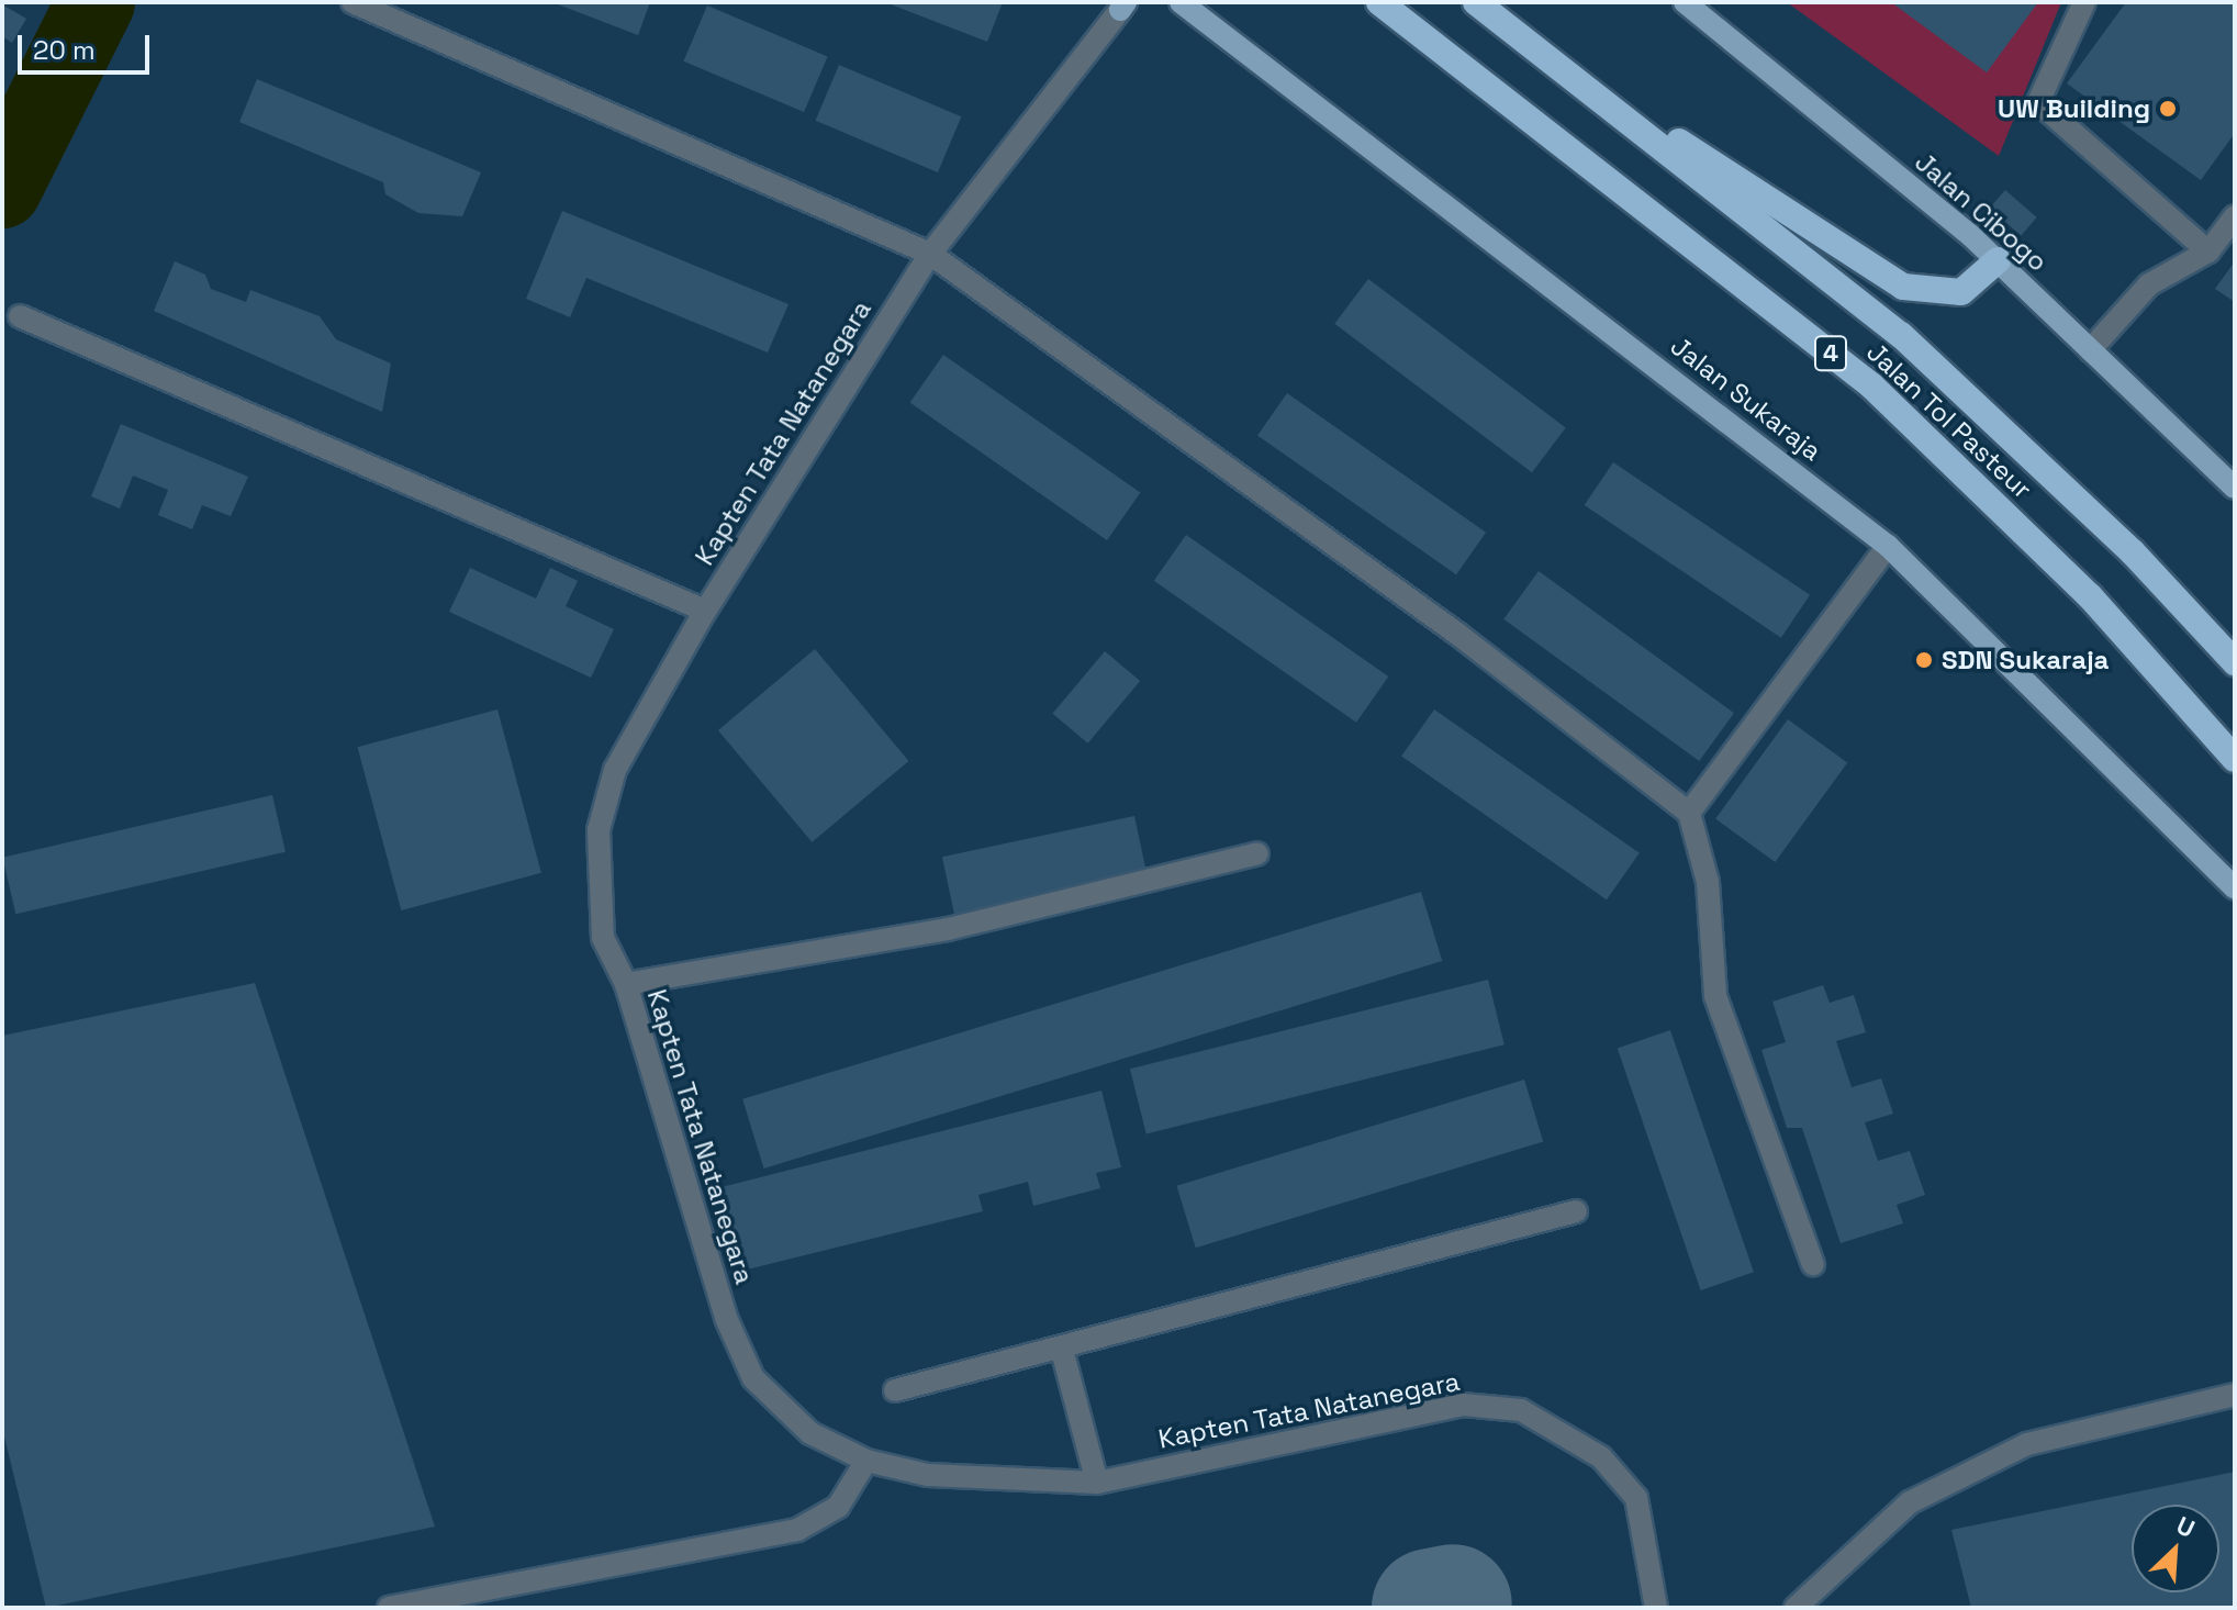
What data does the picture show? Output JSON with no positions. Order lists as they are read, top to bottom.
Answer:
{
  "streets": {
    "highway": ["4", "Jalan Tol Pasteur"],
    "main road": ["Jalan Cibogo", "Jalan Sukaraja"],
    "street": ["Kapten Tata Natanegara"]
  },
  "places": ["UW Building", "SDN Sukaraja"],
  "scale_bar": "20 m",
  "north": "top right"
}
